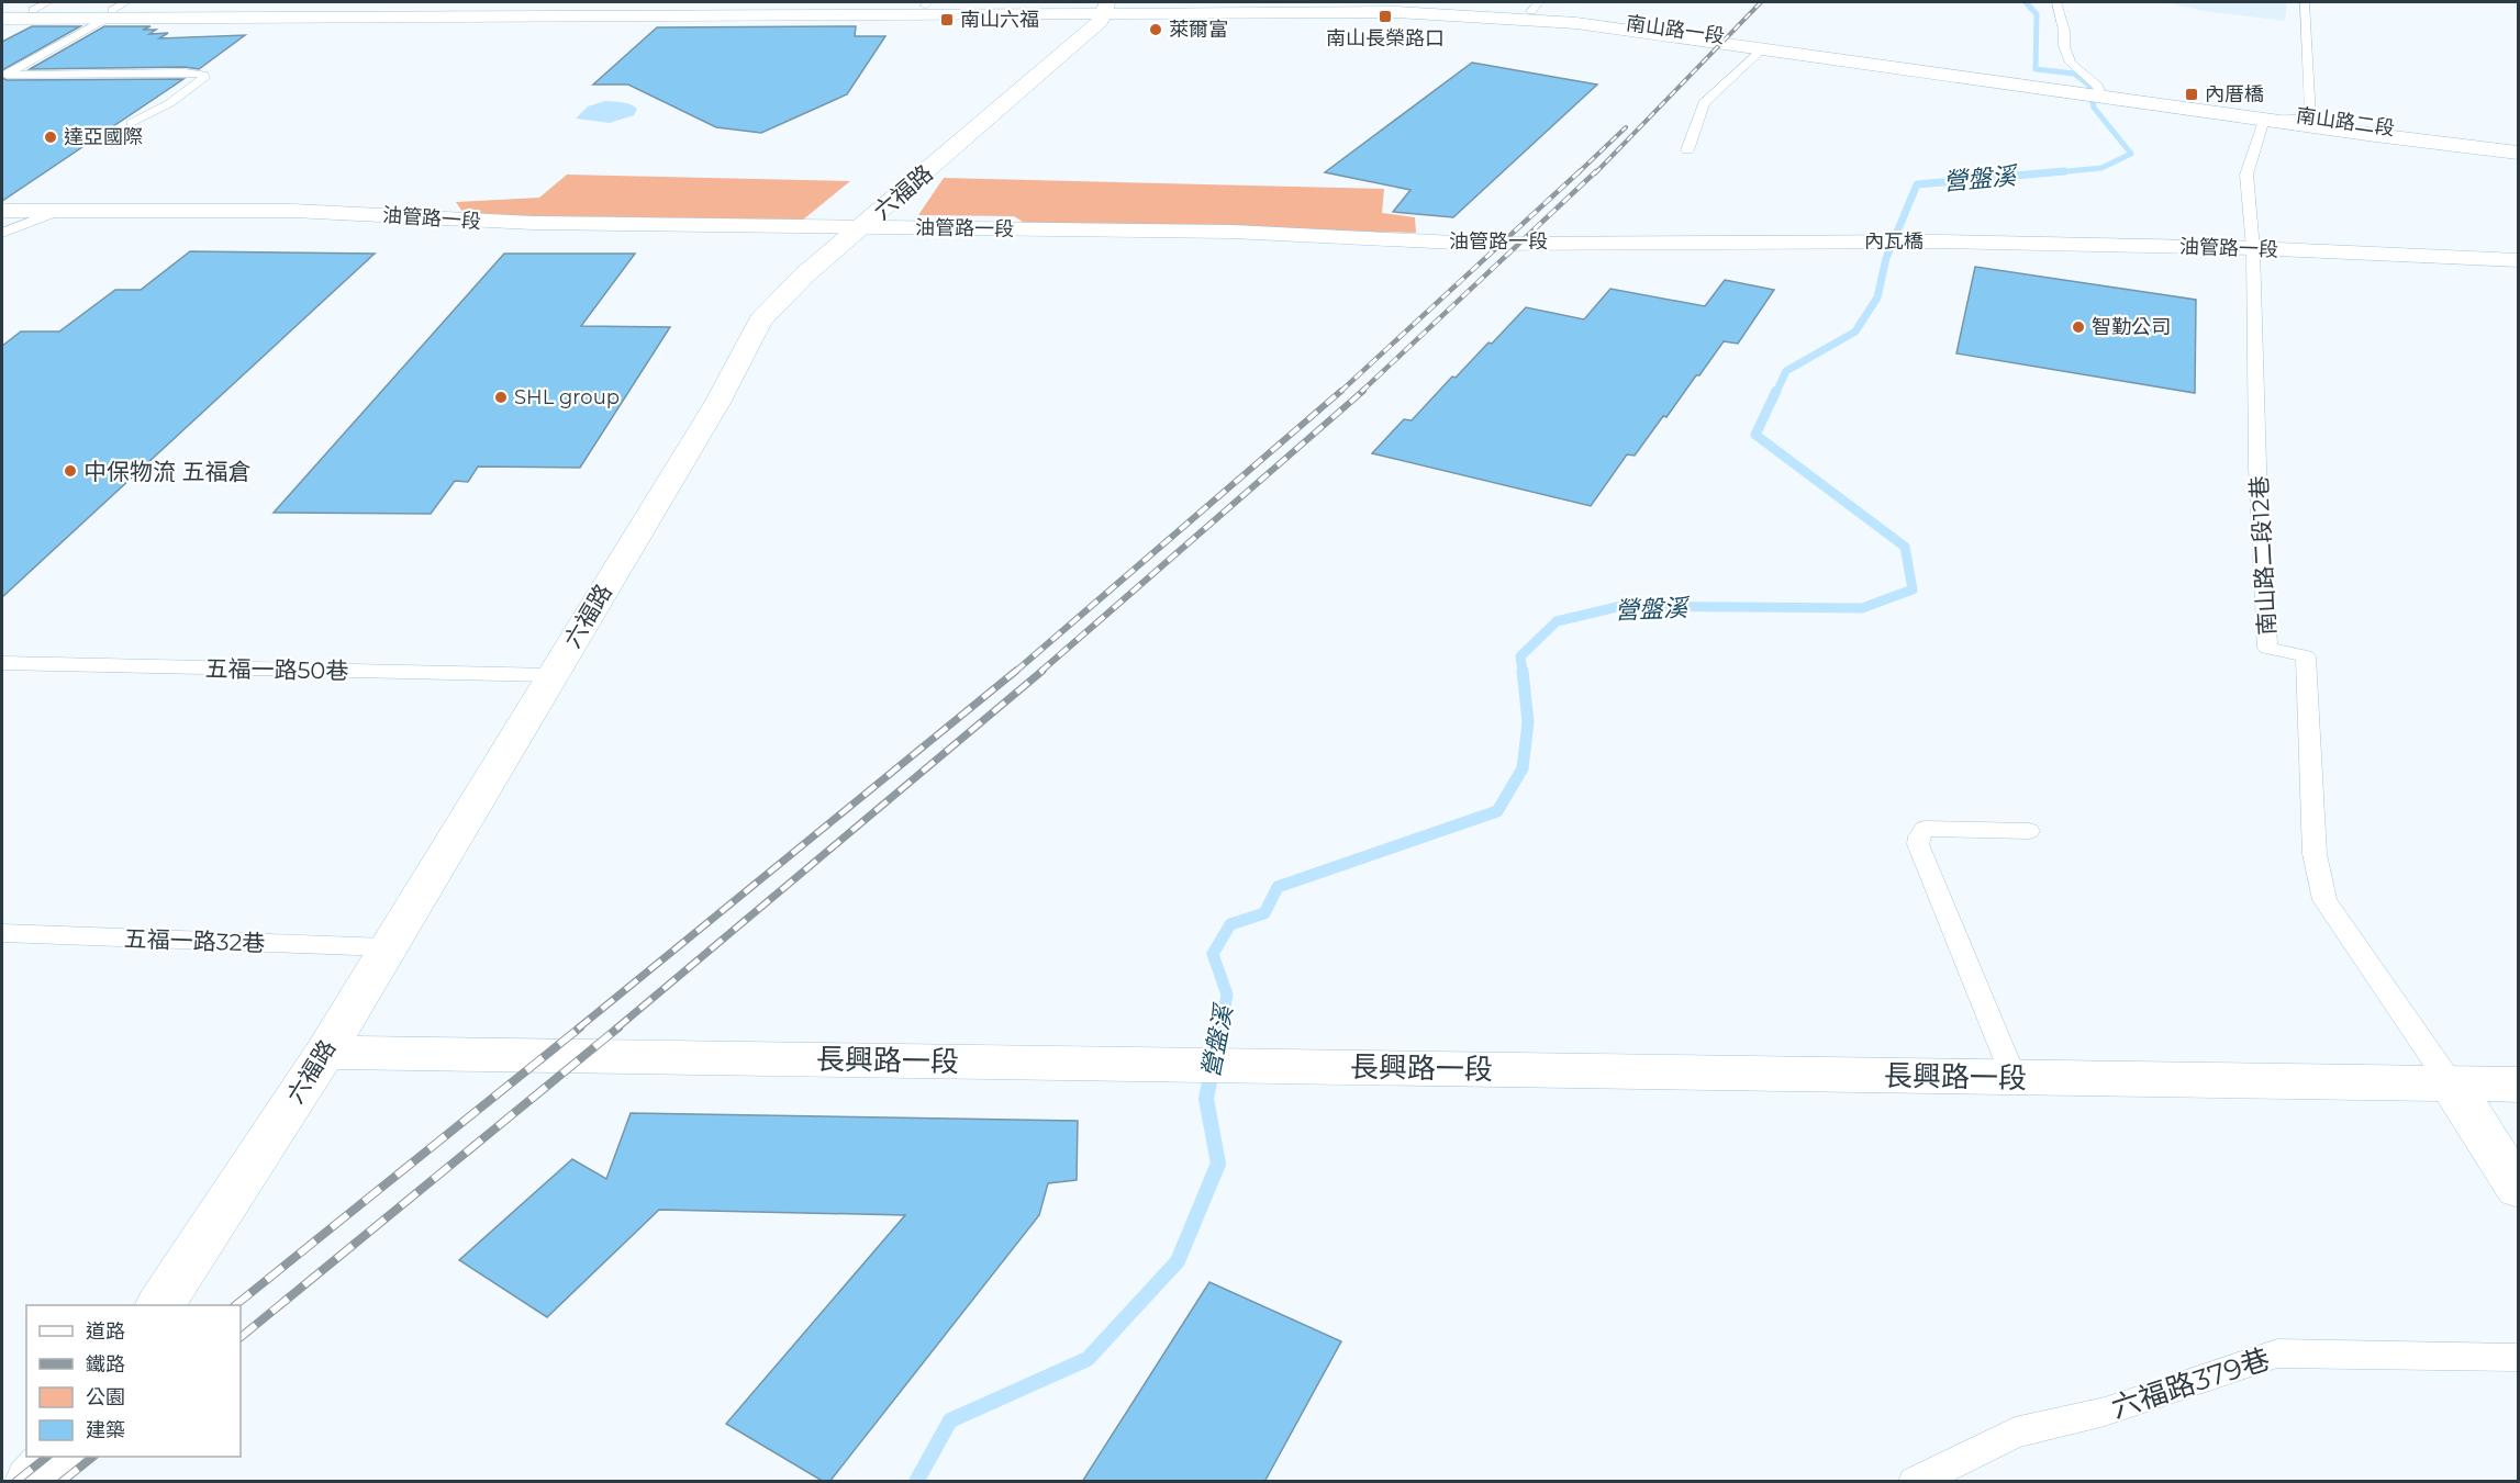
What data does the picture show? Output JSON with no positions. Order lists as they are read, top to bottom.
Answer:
{
  "streets": {
    "street": [
      "南山路一段",
      "南山路二段",
      "六福路",
      "油管路一段",
      "內瓦橋",
      "長興路一段"
    ],
    "lane": [
      "南山路二段12巷",
      "五福一路50巷",
      "五福一路32巷",
      "六福路379巷"
    ]
  },
  "crossings": [
    ["南山路一段", "六福路"],
    ["南山路二段", "南山路二段12巷"],
    ["六福路", "油管路一段"],
    ["六福路", "五福一路50巷"],
    ["六福路", "五福一路32巷"],
    ["六福路", "長興路一段"],
    ["油管路一段", "內瓦橋"],
    ["油管路一段", "南山路二段12巷"],
    ["南山路二段12巷", "長興路一段"]
  ],
  "water": ["營盤溪"],
  "places": {
    "transit": ["南山長榮路口", "南山六福", "內厝橋"],
    "other": [
      "萊爾富",
      "達亞國際",
      "智勤公司",
      "SHL group",
      "中保物流 五福倉"
    ]
  },
  "legend": [
    "道路",
    "鐵路",
    "公園",
    "建築"
  ]
}
